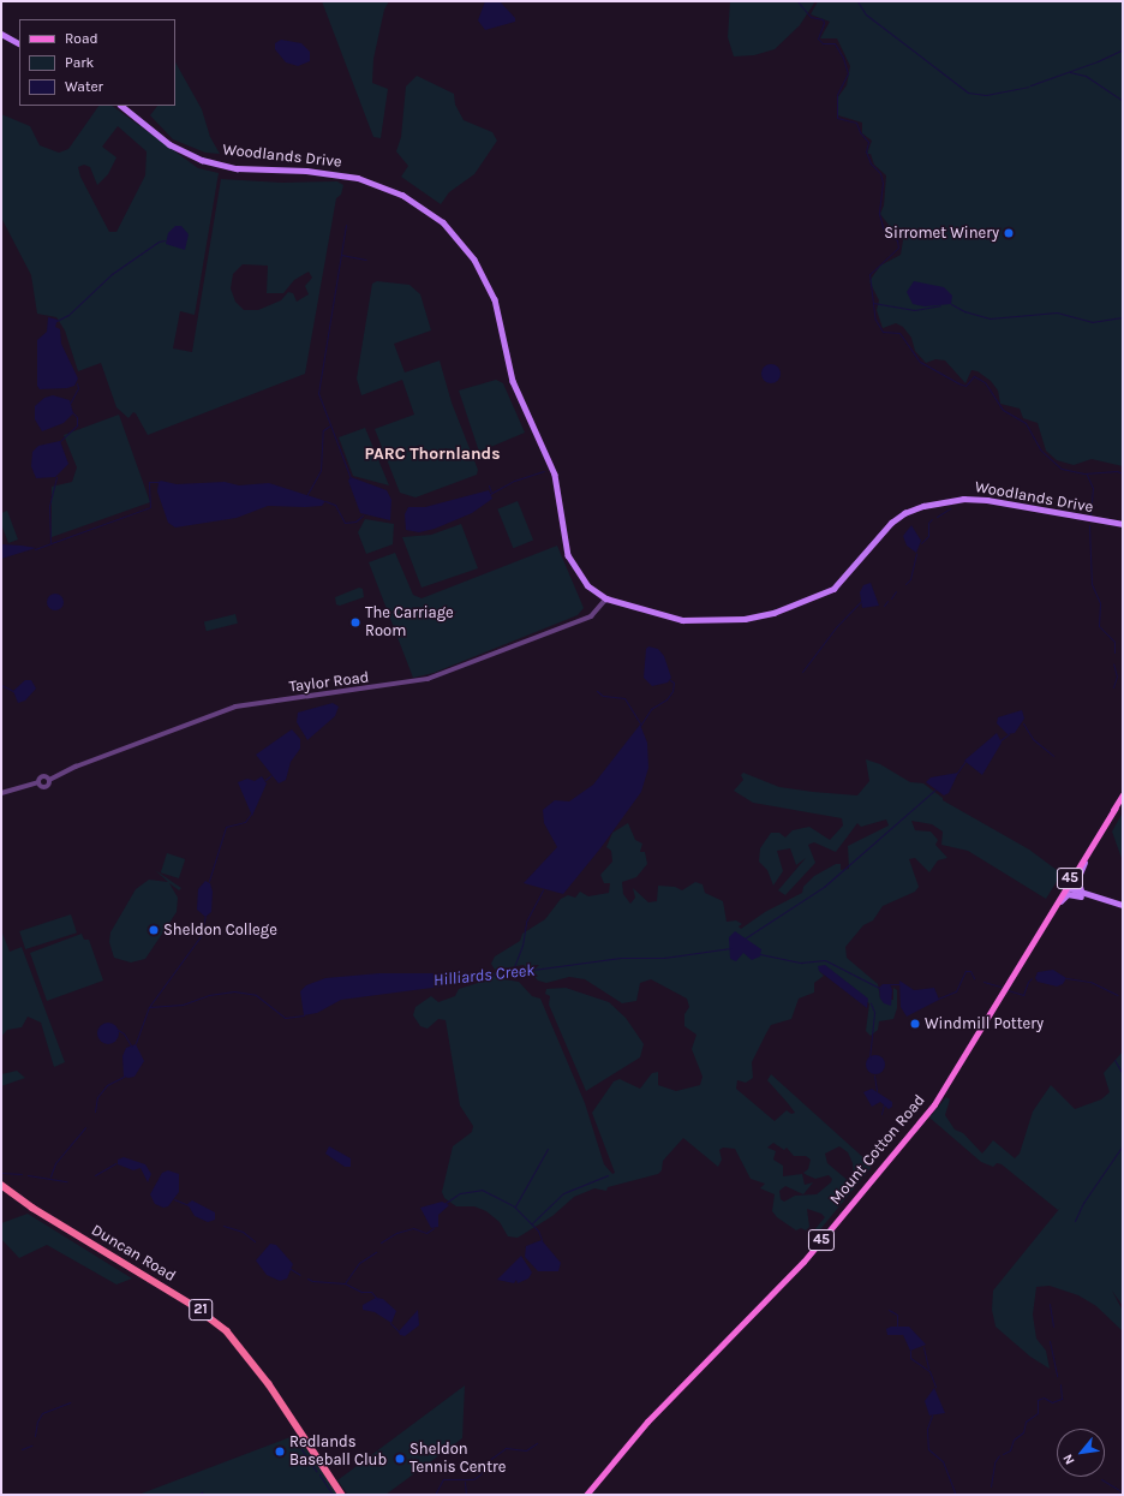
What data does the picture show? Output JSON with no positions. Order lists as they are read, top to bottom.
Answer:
{
  "streets": {
    "highway": ["Duncan Road", "21"],
    "main road": ["Woodlands Drive", "45", "Mount Cotton Road"],
    "street": ["Taylor Road"]
  },
  "crossings": [
    ["Woodlands Drive", "Taylor Road"]
  ],
  "districts": ["PARC Thornlands"],
  "water": ["Hilliards Creek"],
  "places": [
    "Sirromet Winery",
    "The Carriage Room",
    "Sheldon College",
    "Windmill Pottery",
    "Redlands Baseball Club",
    "Sheldon Tennis Centre"
  ],
  "legend": ["Road", "Park", "Water"],
  "north": "bottom left"
}
